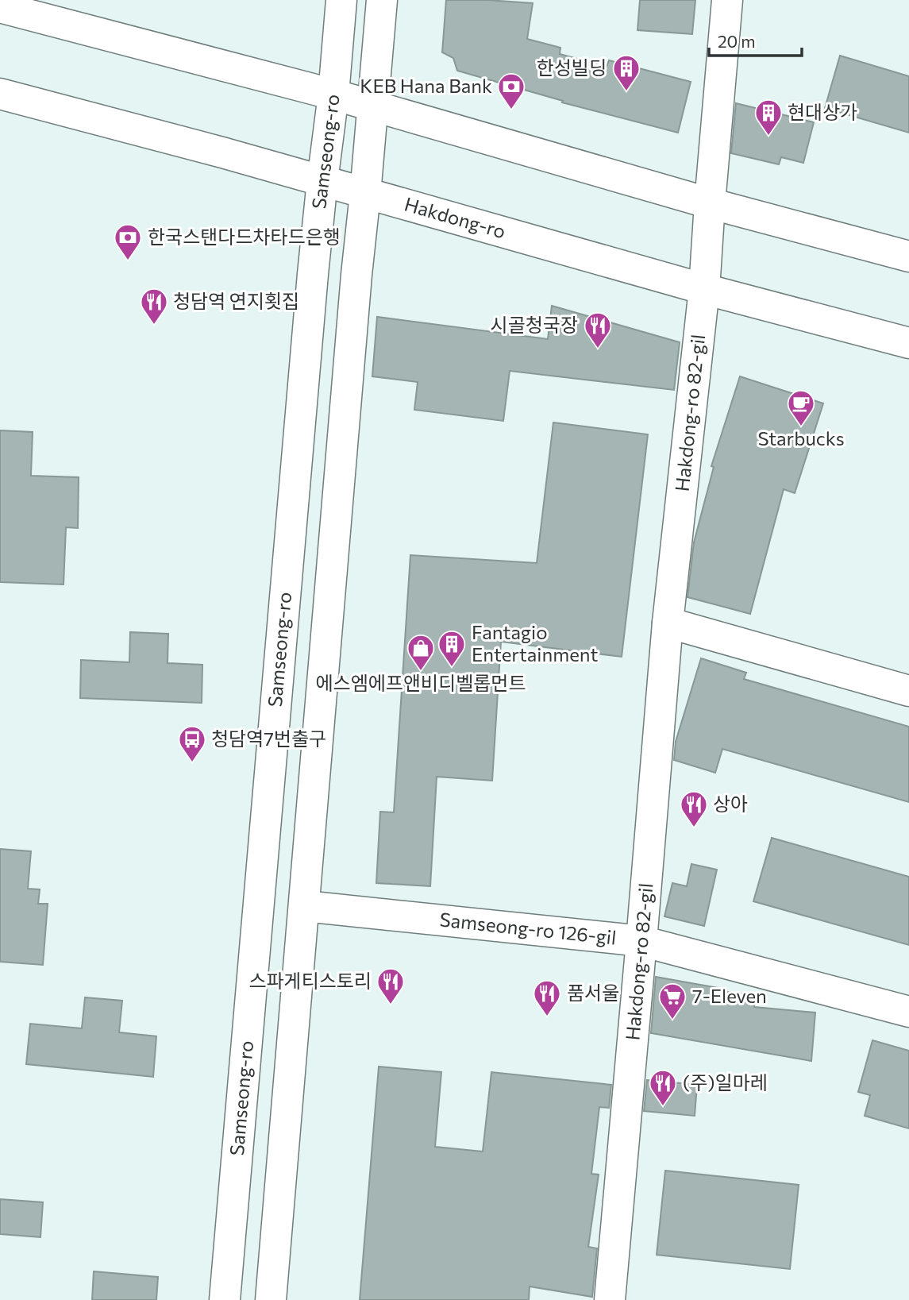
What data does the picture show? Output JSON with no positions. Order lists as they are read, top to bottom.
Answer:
{
  "streets": {
    "main road": [
      "Samseong-ro",
      "Hakdong-ro",
      "Hakdong-ro 82-gil",
      "Samseong-ro 126-gil"
    ]
  },
  "crossings": [
    ["Samseong-ro", "Hakdong-ro"],
    ["Hakdong-ro", "Hakdong-ro 82-gil"],
    ["Hakdong-ro 82-gil", "Samseong-ro 126-gil"]
  ],
  "places": {
    "building": ["한성빌딩", "현대상가", "Fantagio Entertainment"],
    "bank": ["KEB Hana Bank", "한국스탠다드차타드은행"],
    "restaurant": [
      "청담역 연지횟집",
      "시골청국장",
      "상아",
      "스파게티스토리",
      "품서울",
      "(주)일마레"
    ],
    "cafe": ["Starbucks"],
    "shop": ["에스엠에프앤비디벨롭먼트"],
    "bus stop": ["청담역7번출구"],
    "supermarket": ["7-Eleven"]
  },
  "scale_bar": "20 m"
}
